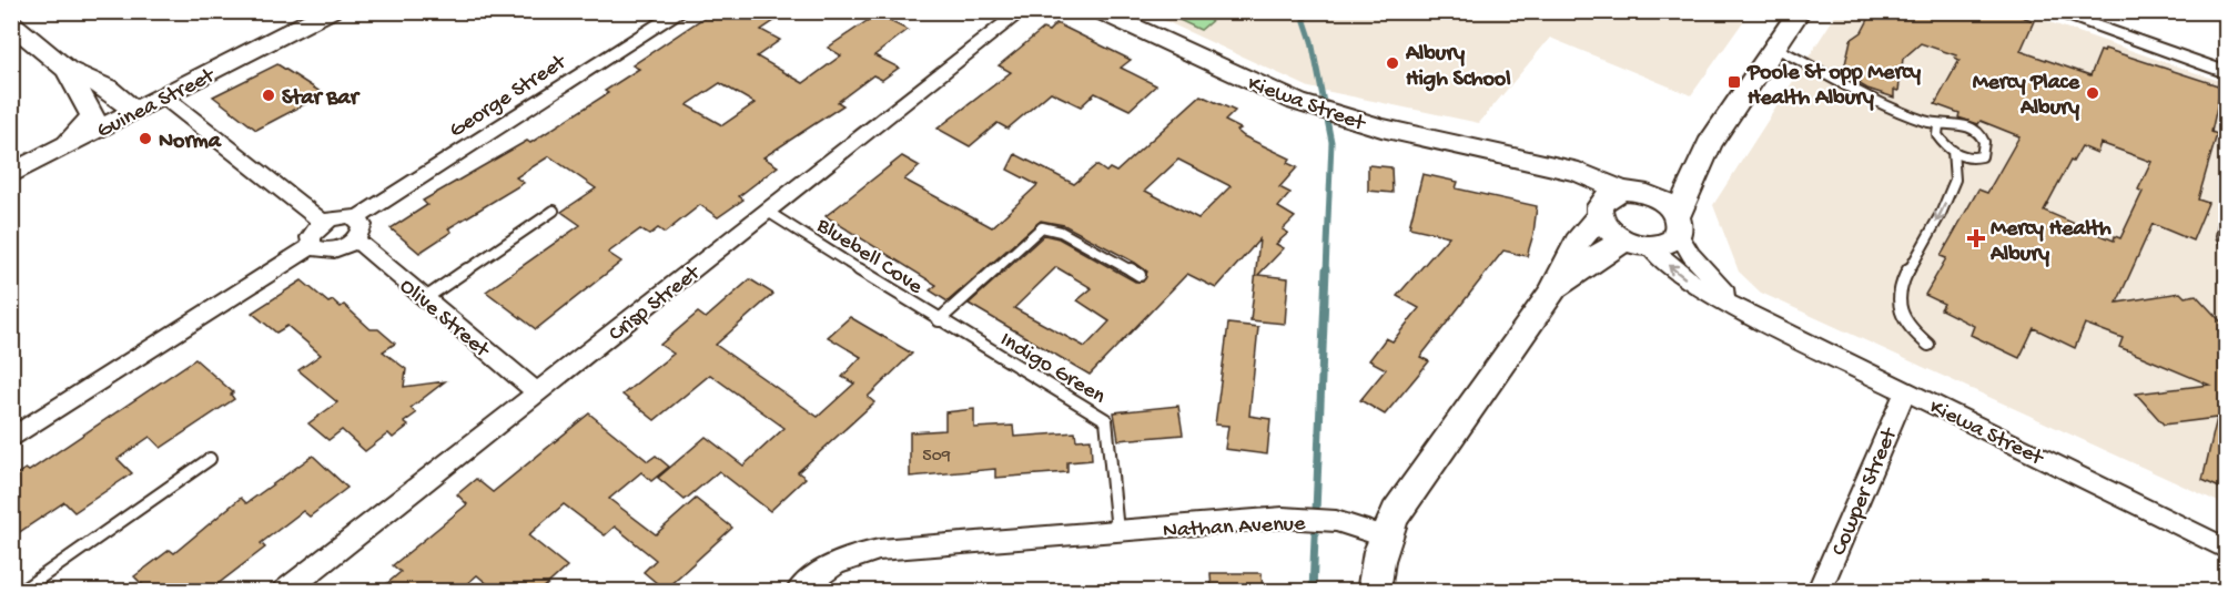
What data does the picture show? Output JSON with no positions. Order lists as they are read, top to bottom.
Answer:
{
  "streets": {
    "street": [
      "George Street",
      "Guinea Street",
      "Kiewa Street",
      "Crisp Street",
      "Olive Street",
      "Cowper Street",
      "Nathan Avenue"
    ],
    "lane": ["Bluebell Cove", "Indigo Green"]
  },
  "crossings": [
    ["Kiewa Street", "Cowper Street"],
    ["Bluebell Cove", "Crisp Street"],
    ["Bluebell Cove", "Indigo Green"],
    ["Crisp Street", "Olive Street"],
    ["Indigo Green", "Nathan Avenue"]
  ],
  "places": {
    "other": [
      "Albury High School",
      "Mercy Place Albury",
      "Star Bar",
      "Norma"
    ],
    "transit": ["Poole St opp Mercy Health Albury"],
    "health": ["Mercy Health Albury"]
  },
  "house_numbers": ["509"]
}
